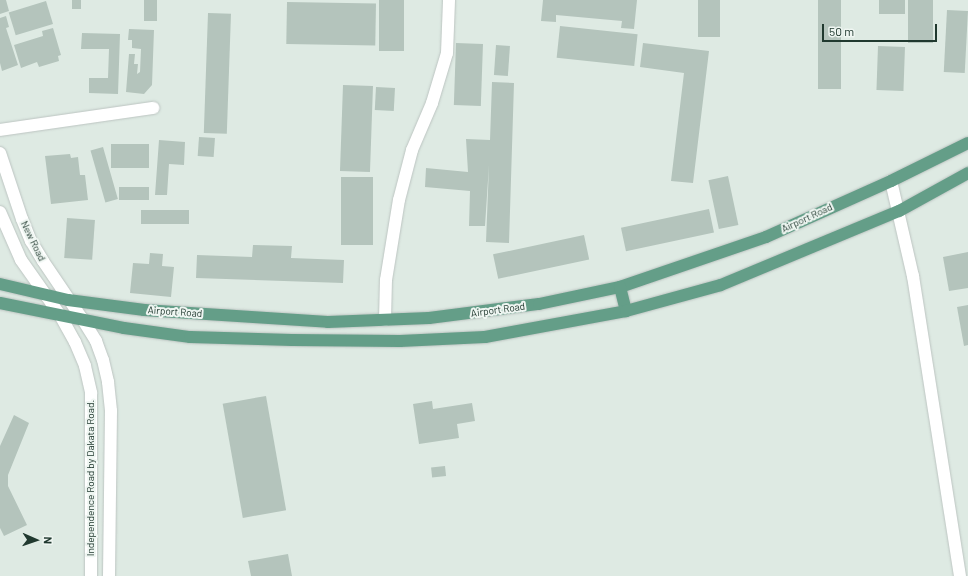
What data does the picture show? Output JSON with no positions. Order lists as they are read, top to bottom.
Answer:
{
  "streets": {
    "main road": ["Airport Road"],
    "street": ["New Road", "Independence Road by Dakata Road."]
  },
  "crossings": [
    ["Airport Road", "New Road"],
    ["Airport Road", "Independence Road by Dakata Road."],
    ["New Road", "Independence Road by Dakata Road."]
  ],
  "scale_bar": "50 m",
  "north": "right"
}
